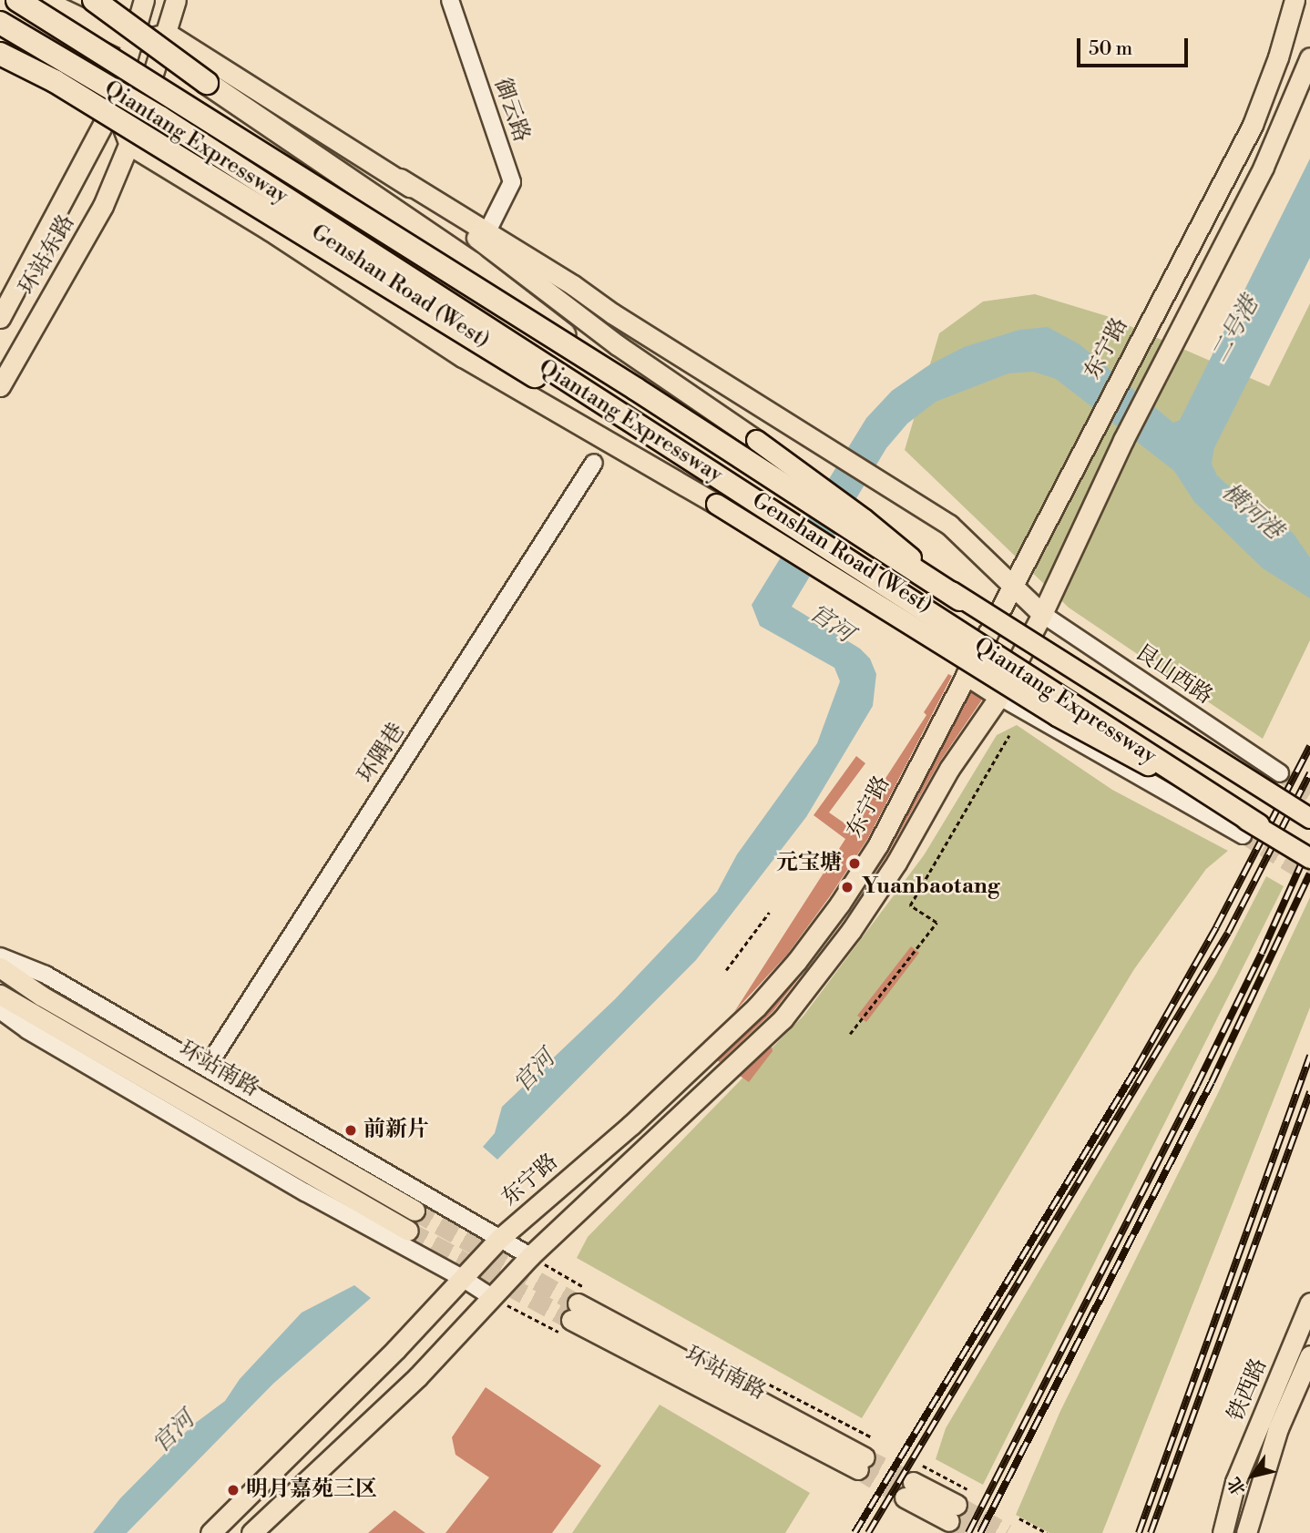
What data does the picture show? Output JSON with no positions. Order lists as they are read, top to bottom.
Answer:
{
  "streets": {
    "highway": ["Qiantang Expressway"],
    "main road": [
      "环站东路",
      "Genshan Road (West)",
      "东宁路",
      "环站南路",
      "铁西路"
    ],
    "street": ["御云路", "艮山西路", "环隅巷"]
  },
  "crossings": [
    ["御云路", "Genshan Road (West)"],
    ["Qiantang Expressway", "Genshan Road (West)"],
    ["环站东路", "Genshan Road (West)"],
    ["Genshan Road (West)", "东宁路"],
    ["Genshan Road (West)", "艮山西路"]
  ],
  "water": ["二号港", "横河港", "官河"],
  "places": [
    "元宝塘",
    "Yuanbaotang",
    "前新片",
    "明月嘉苑三区"
  ],
  "scale_bar": "50 m",
  "north": "bottom left"
}
